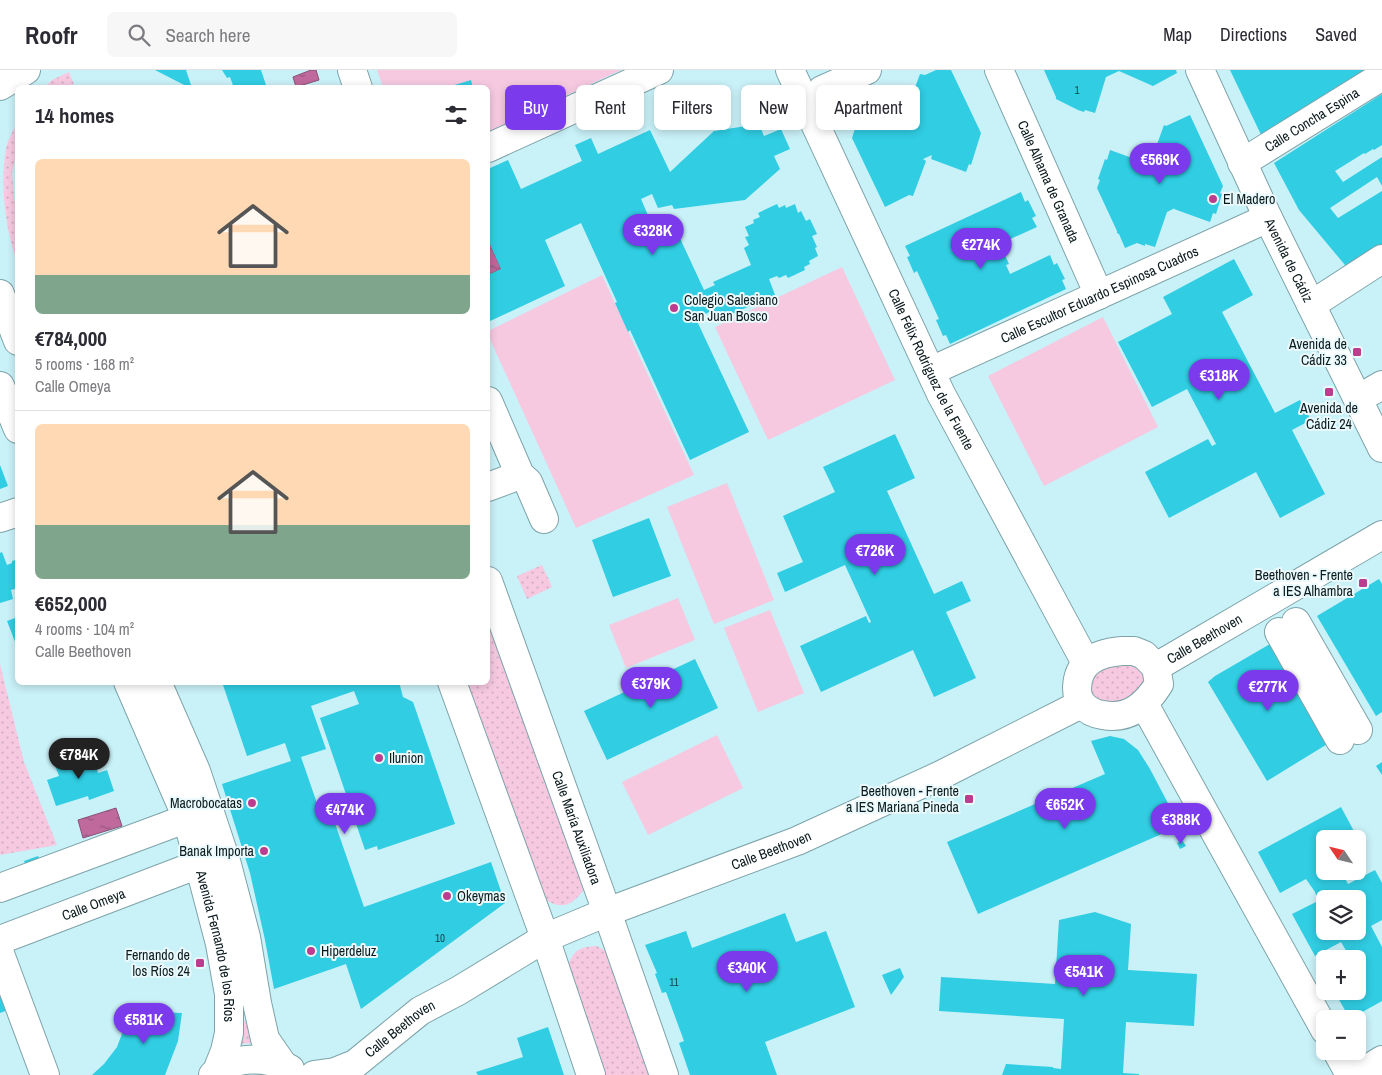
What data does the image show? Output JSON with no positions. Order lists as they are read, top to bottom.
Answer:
{
  "streets": {
    "street": [
      "Calle Concha Espina",
      "Calle Alhama de Granada",
      "Avenida de Cádiz",
      "Calle Escultor Eduardo Espinosa Cuadros",
      "Calle Félix Rodríguez de la Fuente",
      "Calle Beethoven",
      "Calle María Auxiliadora",
      "Calle Omeya",
      "Avenida Fernando de los Ríos"
    ]
  },
  "crossings": [
    ["Calle Concha Espina", "Avenida de Cádiz"],
    ["Calle Alhama de Granada", "Calle Escultor Eduardo Espinosa Cuadros"],
    ["Avenida de Cádiz", "Calle Escultor Eduardo Espinosa Cuadros"],
    ["Calle Escultor Eduardo Espinosa Cuadros", "Calle Félix Rodríguez de la Fuente"],
    ["Calle Félix Rodríguez de la Fuente", "Calle Beethoven"],
    ["Calle Beethoven", "Calle María Auxiliadora"],
    ["Calle Beethoven", "Avenida Fernando de los Ríos"]
  ],
  "places": {
    "other": [
      "El Madero",
      "Colegio Salesiano San Juan Bosco",
      "Ilunion",
      "Macrobocatas",
      "Banak Importa",
      "Okeymas",
      "Hiperdeluz"
    ],
    "transit": [
      "Avenida de Cádiz 33",
      "Avenida de Cádiz 24",
      "Beethoven - Frente a IES Alhambra",
      "Beethoven - Frente a IES Mariana Pineda",
      "Fernando de los Ríos 24"
    ]
  },
  "house_numbers": ["1", "10", "11"],
  "north": "top left",
  "page": {
    "header": "Roofr",
    "search": "Search here",
    "nav": ["Map", "Directions", "Saved"],
    "chip": [
      "Buy",
      "Rent",
      "Filters",
      "New",
      "Apartment"
    ],
    "heading": "14 homes",
    "price": [
      "€569K",
      "€328K",
      "€274K",
      "€318K",
      "€726K",
      "€379K",
      "€277K",
      "€784K",
      "€652K",
      "€474K",
      "€388K",
      "€340K",
      "€541K",
      "€581K"
    ],
    "list": [
      {
        "name": "€784,000",
        "note": "5 rooms · 168 m² · Calle Omeya"
      },
      {
        "name": "€652,000",
        "note": "4 rooms · 104 m² · Calle Beethoven"
      }
    ],
    "map_buttons": ["+", "−"]
  }
}
